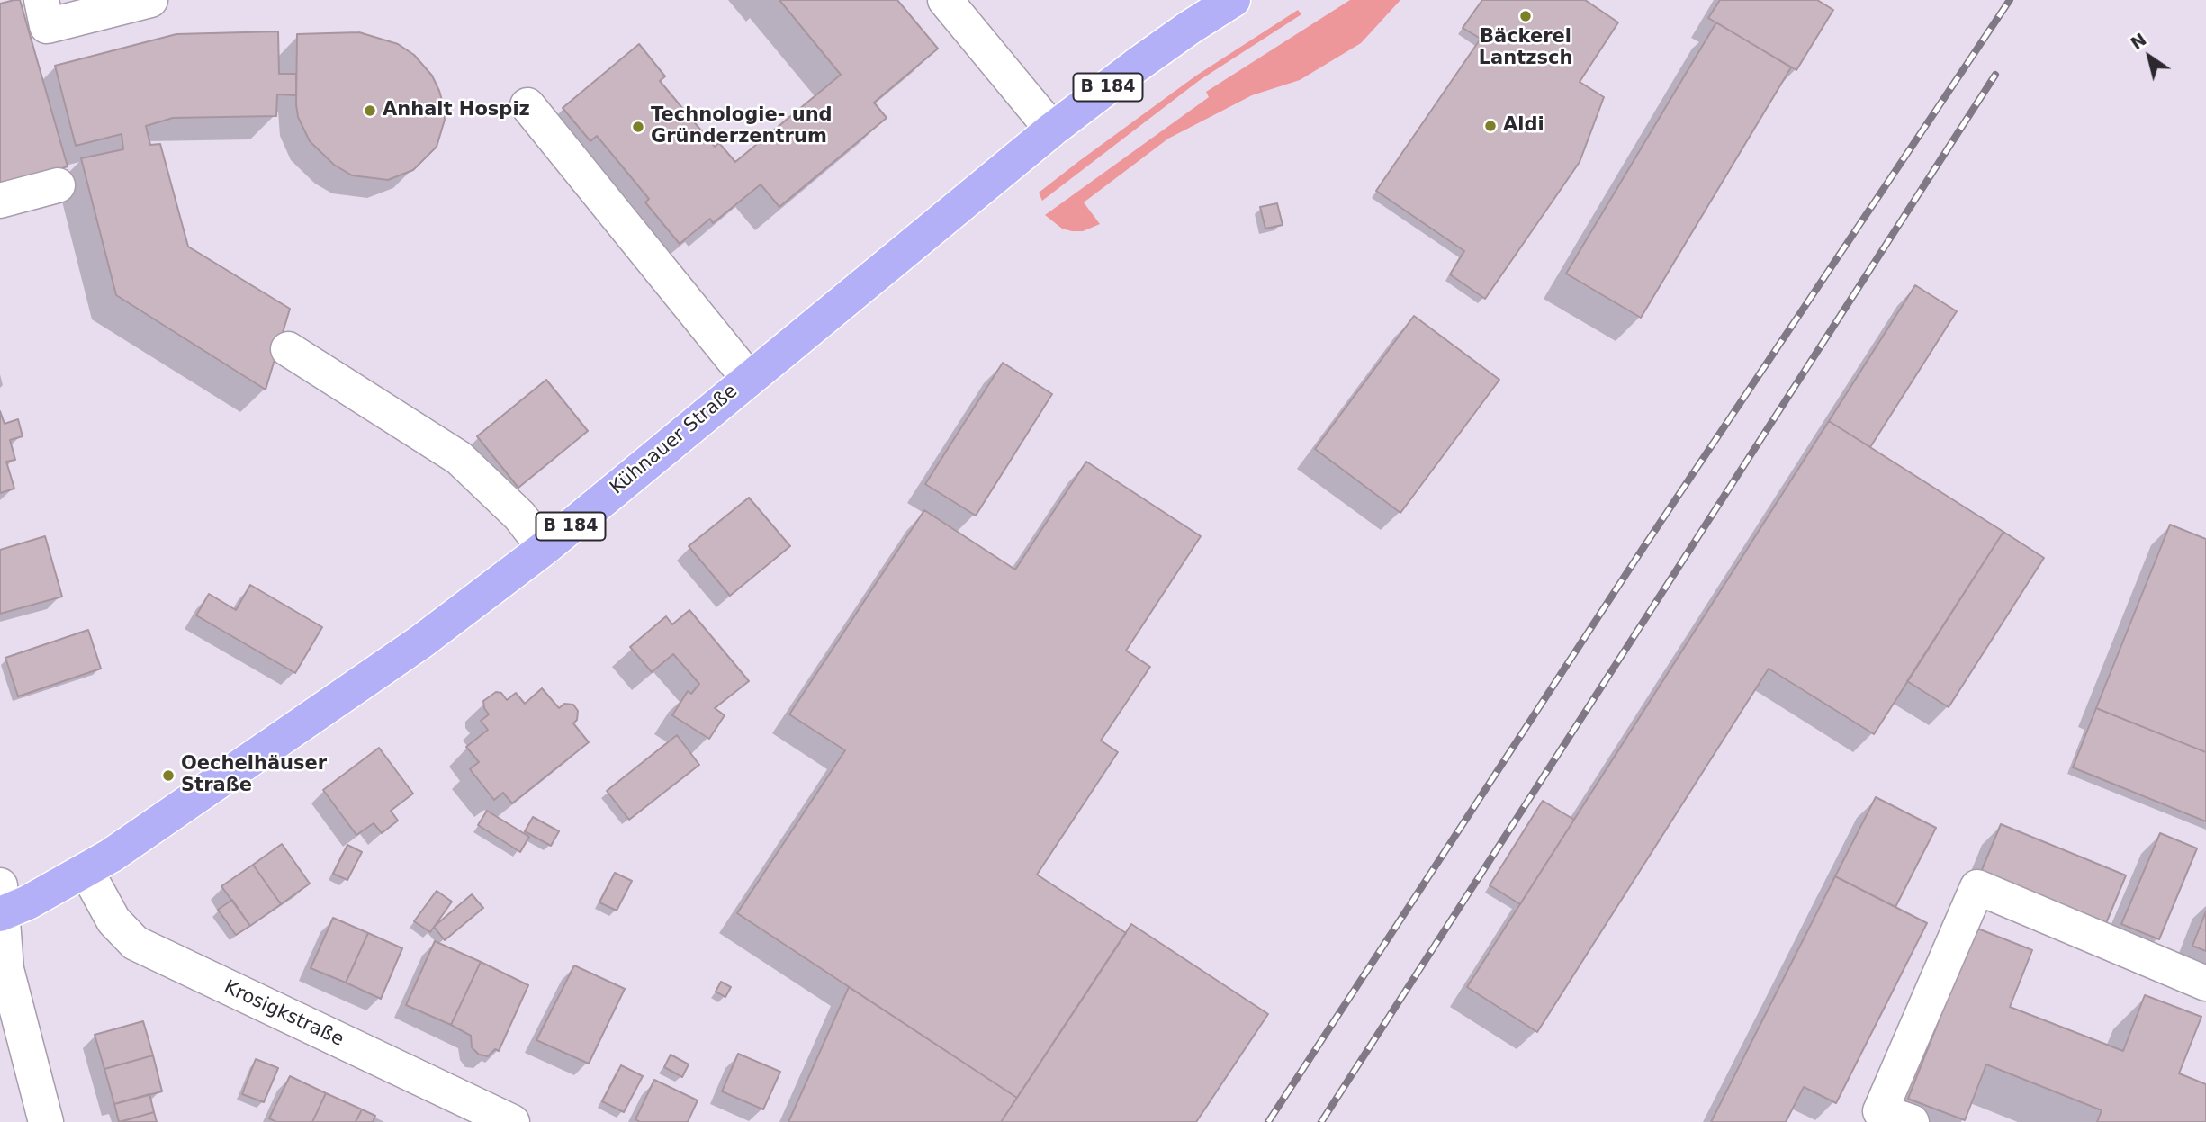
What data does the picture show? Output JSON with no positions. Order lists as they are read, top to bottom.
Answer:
{
  "streets": {
    "main road": ["B 184", "Kühnauer Straße"],
    "street": ["Krosigkstraße"]
  },
  "crossings": [
    ["Kühnauer Straße", "Krosigkstraße"]
  ],
  "places": [
    "Bäckerei Lantzsch",
    "Anhalt Hospiz",
    "Aldi",
    "Technologie- und Gründerzentrum",
    "Oechelhäuser Straße"
  ],
  "north": "top left"
}
